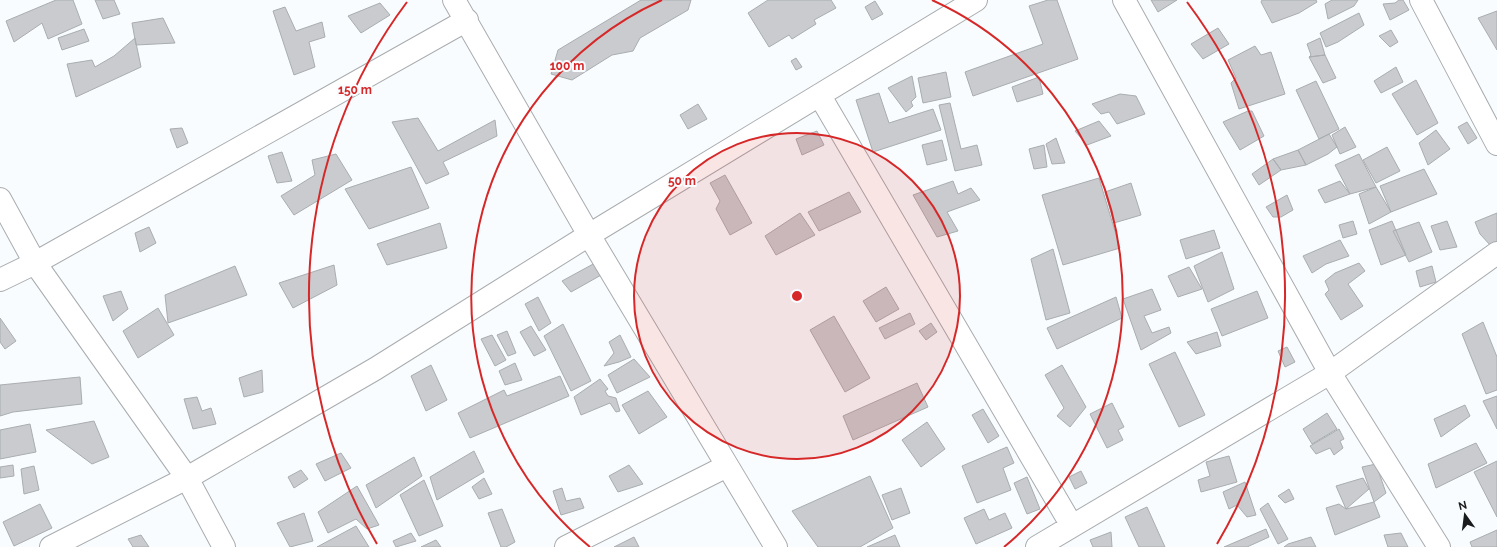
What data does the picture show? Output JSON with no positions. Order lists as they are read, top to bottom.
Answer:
{
  "north": "top",
  "rings": ["100 m", "150 m", "50 m"]
}
